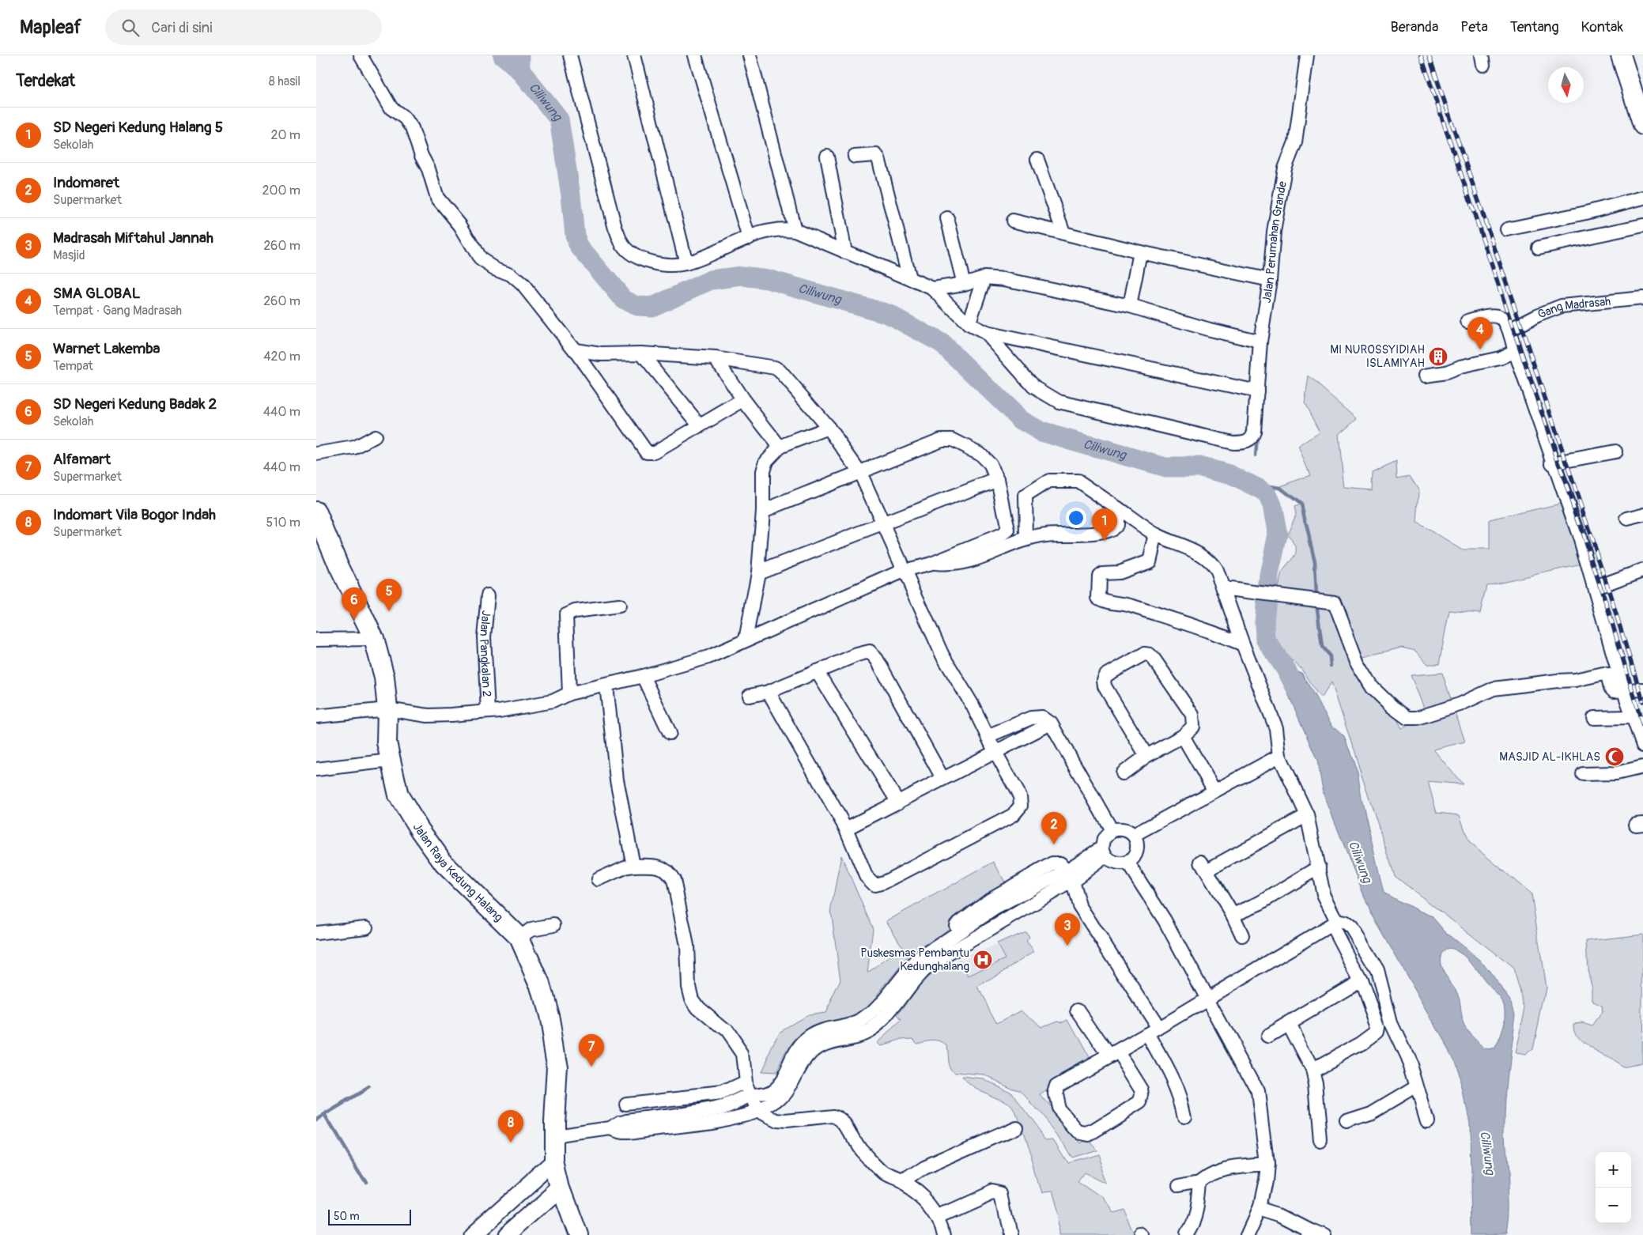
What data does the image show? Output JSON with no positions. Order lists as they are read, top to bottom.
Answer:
{
  "streets": {
    "main road": ["Jalan Raya Kedung Halang"],
    "street": ["Jalan Perumahan Grande", "Gang Madrasah", "Jalan Pangkalan 2"]
  },
  "water": ["Ciliwung"],
  "places": {
    "building": ["MI NUROSSYIDIAH ISLAMIYAH"],
    "mosque": ["MASJID AL-IKHLAS"],
    "hospital": ["Puskesmas Pembantu Kedunghalang"]
  },
  "scale_bar": "50 m",
  "north": "bottom",
  "page": {
    "header": "Mapleaf",
    "search": "Cari di sini",
    "nav": [
      "Beranda",
      "Peta",
      "Tentang",
      "Kontak"
    ],
    "heading": ["Terdekat", "8 hasil"],
    "list": [
      {
        "mark": "1",
        "name": "SD Negeri Kedung Halang 5",
        "note": "Sekolah",
        "value": "20 m"
      },
      {
        "mark": "2",
        "name": "Indomaret",
        "note": "Supermarket",
        "value": "200 m"
      },
      {
        "mark": "3",
        "name": "Madrasah Miftahul Jannah",
        "note": "Masjid",
        "value": "260 m"
      },
      {
        "mark": "4",
        "name": "SMA GLOBAL",
        "note": "Tempat · Gang Madrasah",
        "value": "260 m"
      },
      {
        "mark": "5",
        "name": "Warnet Lakemba",
        "note": "Tempat",
        "value": "420 m"
      },
      {
        "mark": "6",
        "name": "SD Negeri Kedung Badak 2",
        "note": "Sekolah",
        "value": "440 m"
      },
      {
        "mark": "7",
        "name": "Alfamart",
        "note": "Supermarket",
        "value": "440 m"
      },
      {
        "mark": "8",
        "name": "Indomart Vila Bogor Indah",
        "note": "Supermarket",
        "value": "510 m"
      }
    ],
    "pins": [
      "4",
      "1",
      "5",
      "6",
      "2",
      "3",
      "7",
      "8"
    ],
    "map_buttons": ["+", "−"],
    "scale": "50 m"
  }
}
